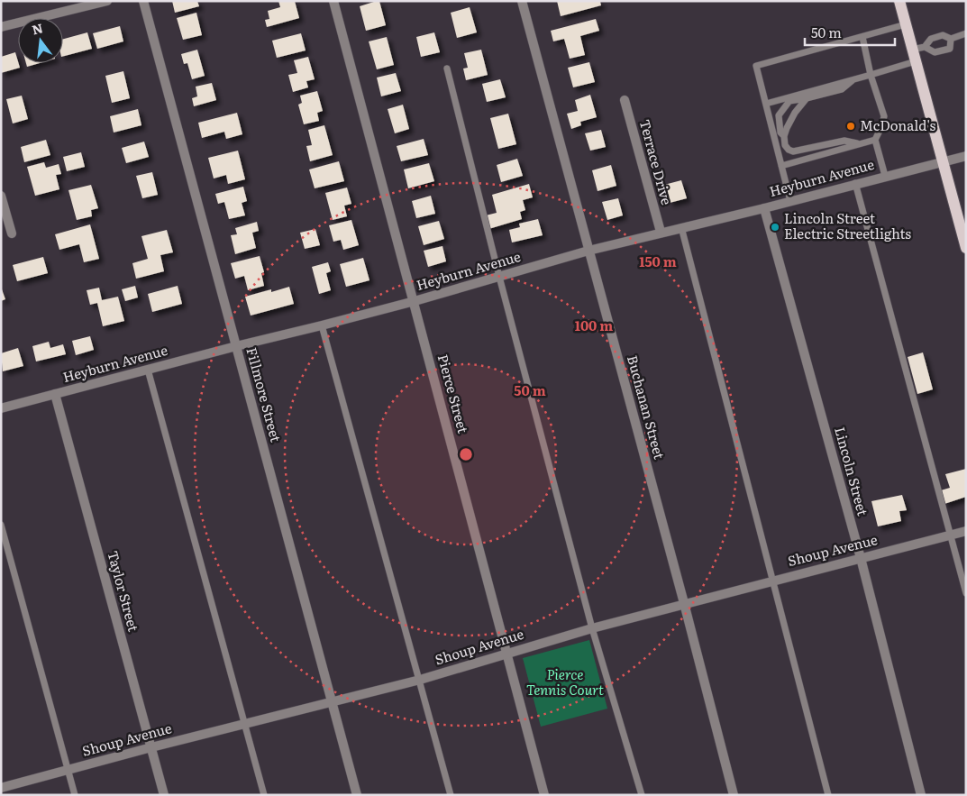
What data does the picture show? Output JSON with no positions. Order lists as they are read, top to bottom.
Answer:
{
  "streets": {
    "street": [
      "Terrace Drive",
      "Heyburn Avenue",
      "Pierce Street",
      "Fillmore Street",
      "Buchanan Street",
      "Lincoln Street",
      "Shoup Avenue",
      "Taylor Street"
    ]
  },
  "crossings": [
    ["Terrace Drive", "Heyburn Avenue"],
    ["Heyburn Avenue", "Pierce Street"],
    ["Heyburn Avenue", "Fillmore Street"],
    ["Heyburn Avenue", "Buchanan Street"],
    ["Heyburn Avenue", "Lincoln Street"],
    ["Heyburn Avenue", "Taylor Street"],
    ["Pierce Street", "Shoup Avenue"],
    ["Fillmore Street", "Shoup Avenue"],
    ["Buchanan Street", "Shoup Avenue"],
    ["Lincoln Street", "Shoup Avenue"],
    ["Shoup Avenue", "Taylor Street"]
  ],
  "parks": ["Pierce Tennis Court"],
  "places": ["McDonald's", "Lincoln Street Electric Streetlights"],
  "scale_bar": "50 m",
  "north": "top",
  "rings": ["150 m", "100 m", "50 m"]
}
